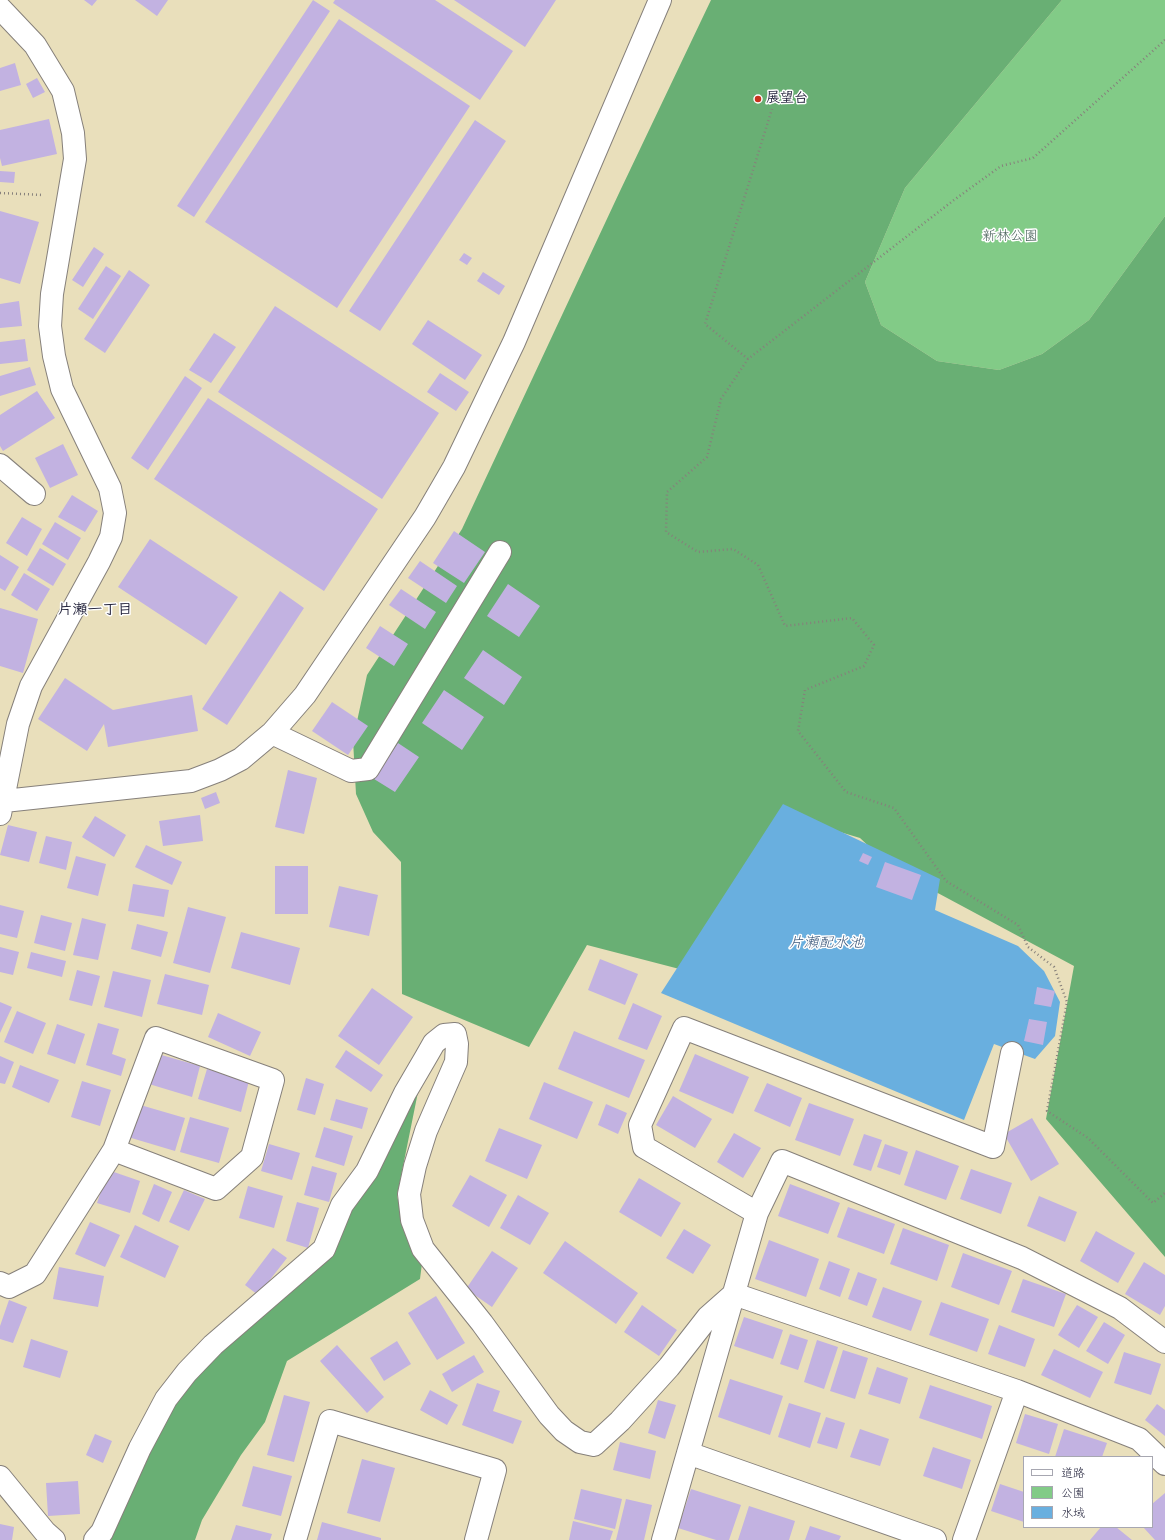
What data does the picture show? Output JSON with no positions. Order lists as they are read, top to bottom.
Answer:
{
  "districts": ["片瀬一丁目"],
  "water": ["片瀬配水池"],
  "parks": ["新林公園"],
  "places": ["展望台"],
  "legend": ["道路", "公園", "水域"]
}
